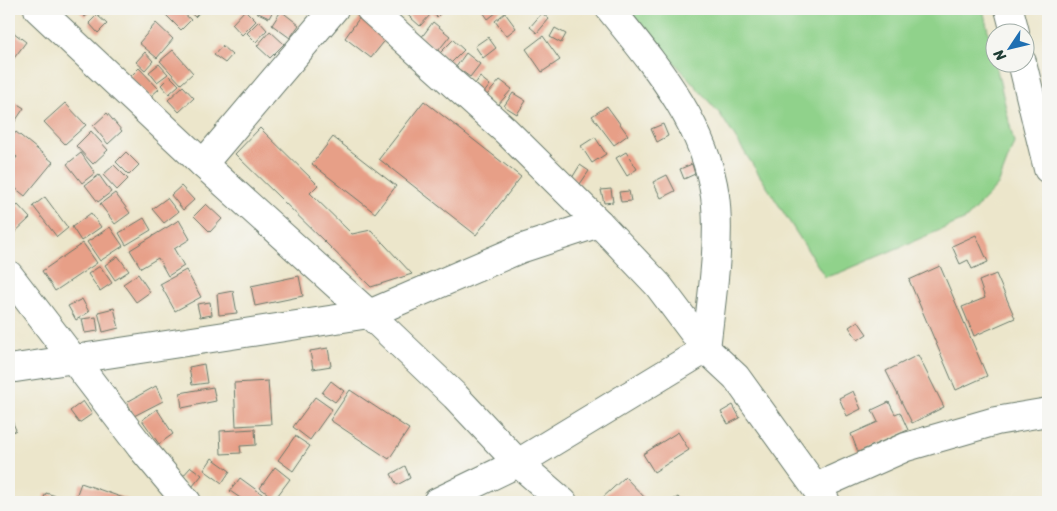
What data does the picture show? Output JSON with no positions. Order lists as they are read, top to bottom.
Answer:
{
  "north": "bottom left"
}
